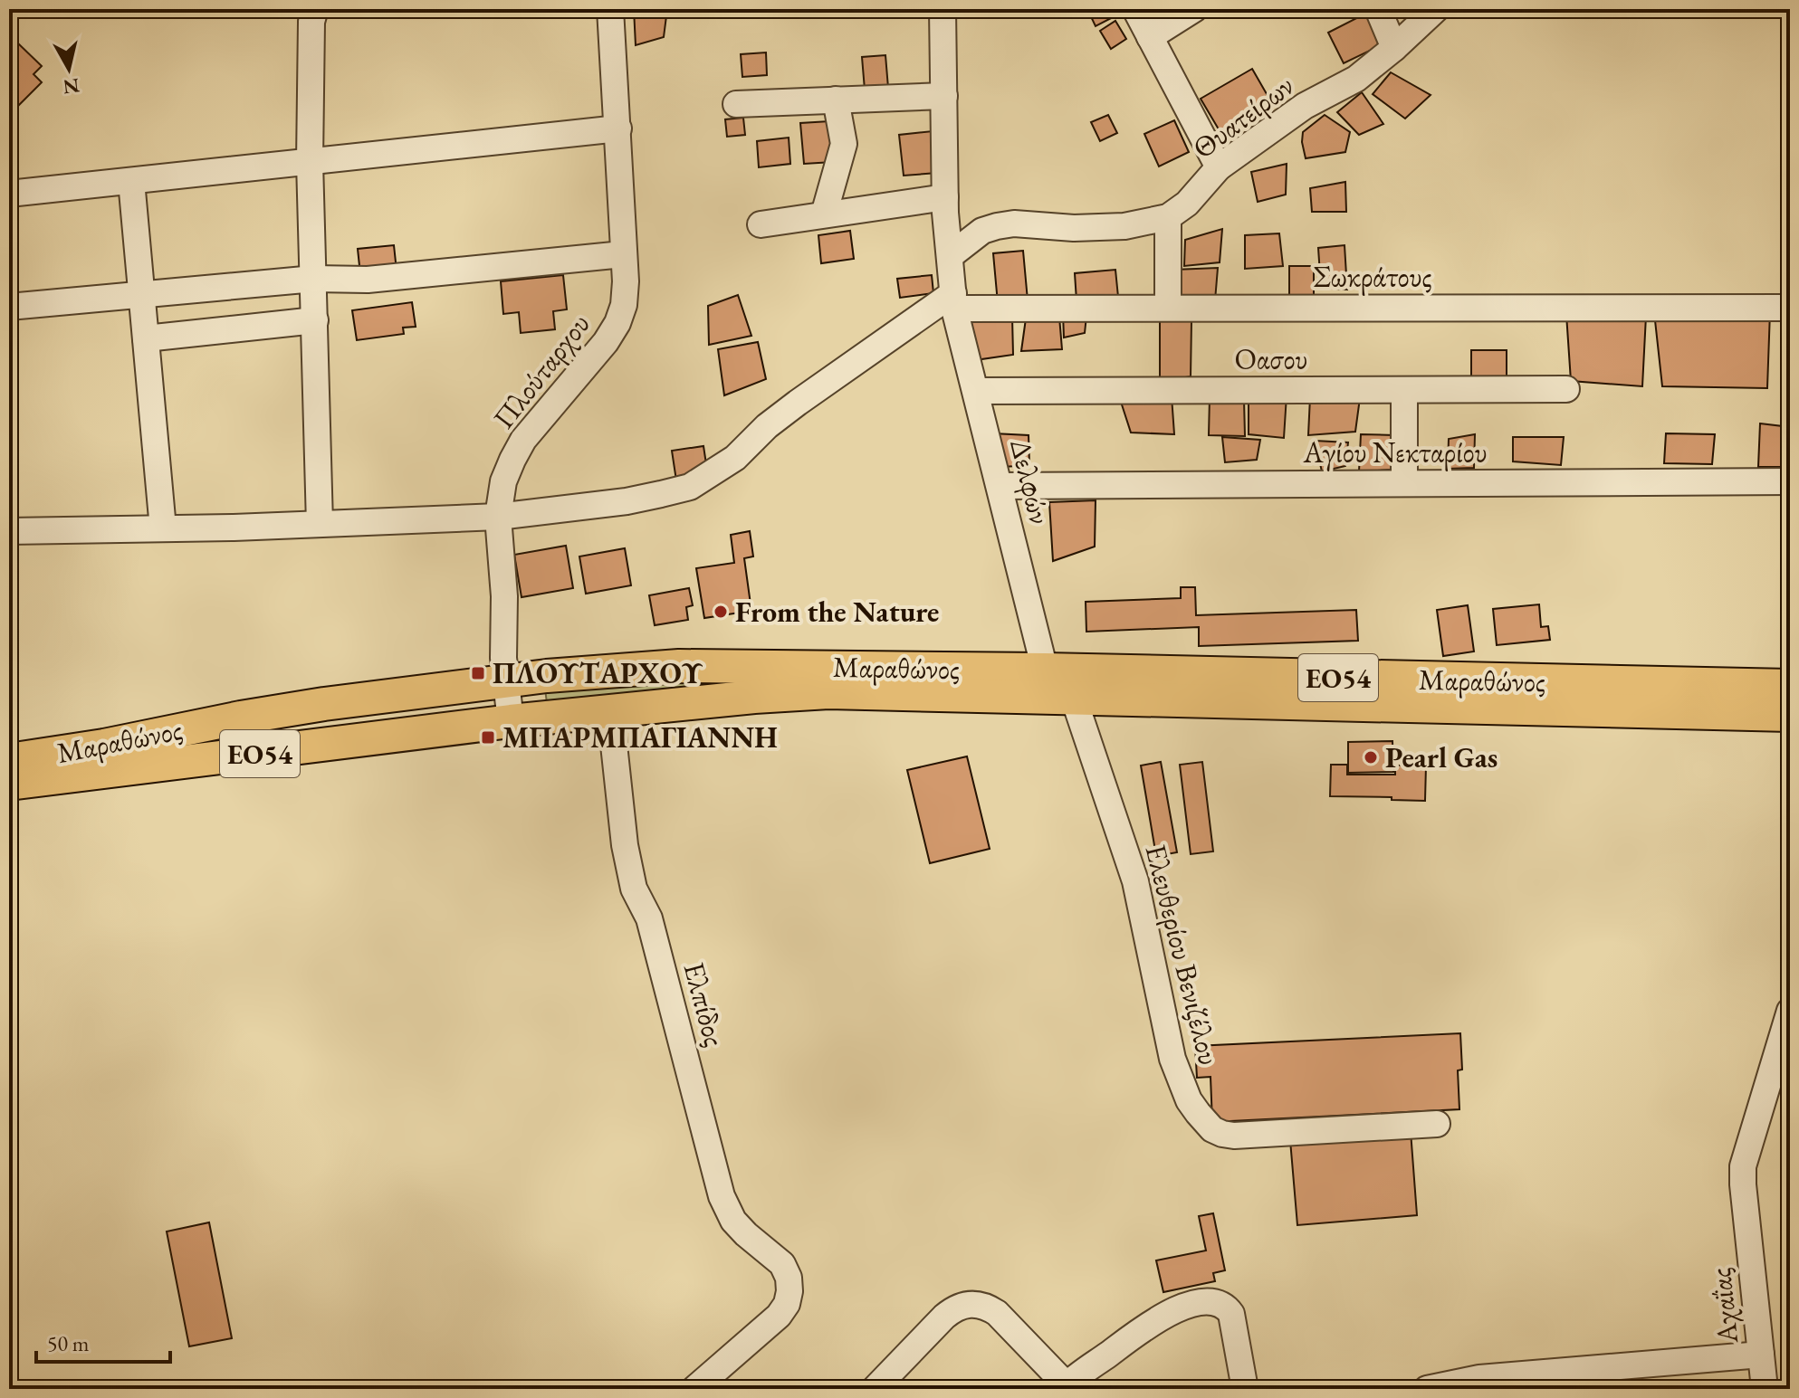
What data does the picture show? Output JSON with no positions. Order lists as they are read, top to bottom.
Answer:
{
  "streets": {
    "main road": ["Μαραθώνος", "ΕΟ54"],
    "street": [
      "Θυατείρων",
      "Σωκράτους",
      "Οασου",
      "Πλούταρχου",
      "Αγίου Νεκταρίου",
      "Δελφών",
      "Ελευθερίου Βενιζέλου",
      "Ελπίδος",
      "Αχαΐας"
    ]
  },
  "crossings": [
    ["Θυατείρων", "Δελφών"],
    ["Σωκράτους", "Δελφών"],
    ["Οασου", "Δελφών"],
    ["Πλούταρχου", "Μαραθώνος"],
    ["Αγίου Νεκταρίου", "Δελφών"],
    ["Δελφών", "Μαραθώνος"],
    ["Μαραθώνος", "Ελευθερίου Βενιζέλου"],
    ["Μαραθώνος", "Ελπίδος"]
  ],
  "places": {
    "other": ["From the Nature", "Pearl Gas"],
    "transit": ["ΠΛΟΥΤΑΡΧΟΥ", "ΜΠΑΡΜΠΑΓΙΑΝΝΗ"]
  },
  "scale_bar": "50 m",
  "north": "bottom"
}
